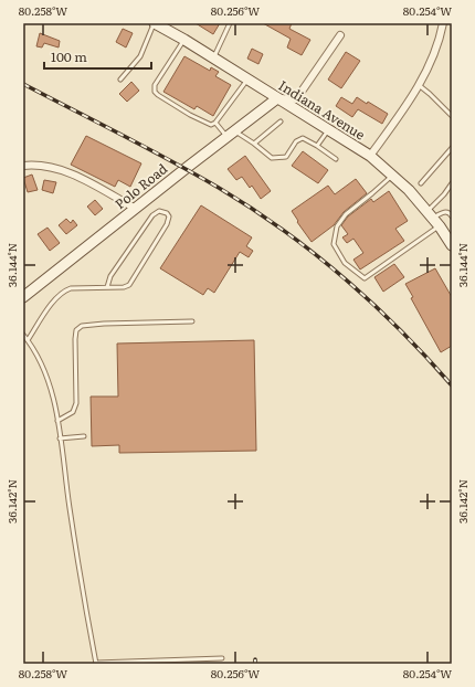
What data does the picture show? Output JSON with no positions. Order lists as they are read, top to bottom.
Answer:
{
  "streets": {
    "main road": ["Indiana Avenue", "Polo Road"]
  },
  "crossings": [
    ["Indiana Avenue", "Polo Road"]
  ],
  "scale_bar": "100 m",
  "coordinates": [
    "80.258°W",
    "80.256°W",
    "80.254°W",
    "36.144°N",
    "36.142°N"
  ]
}
